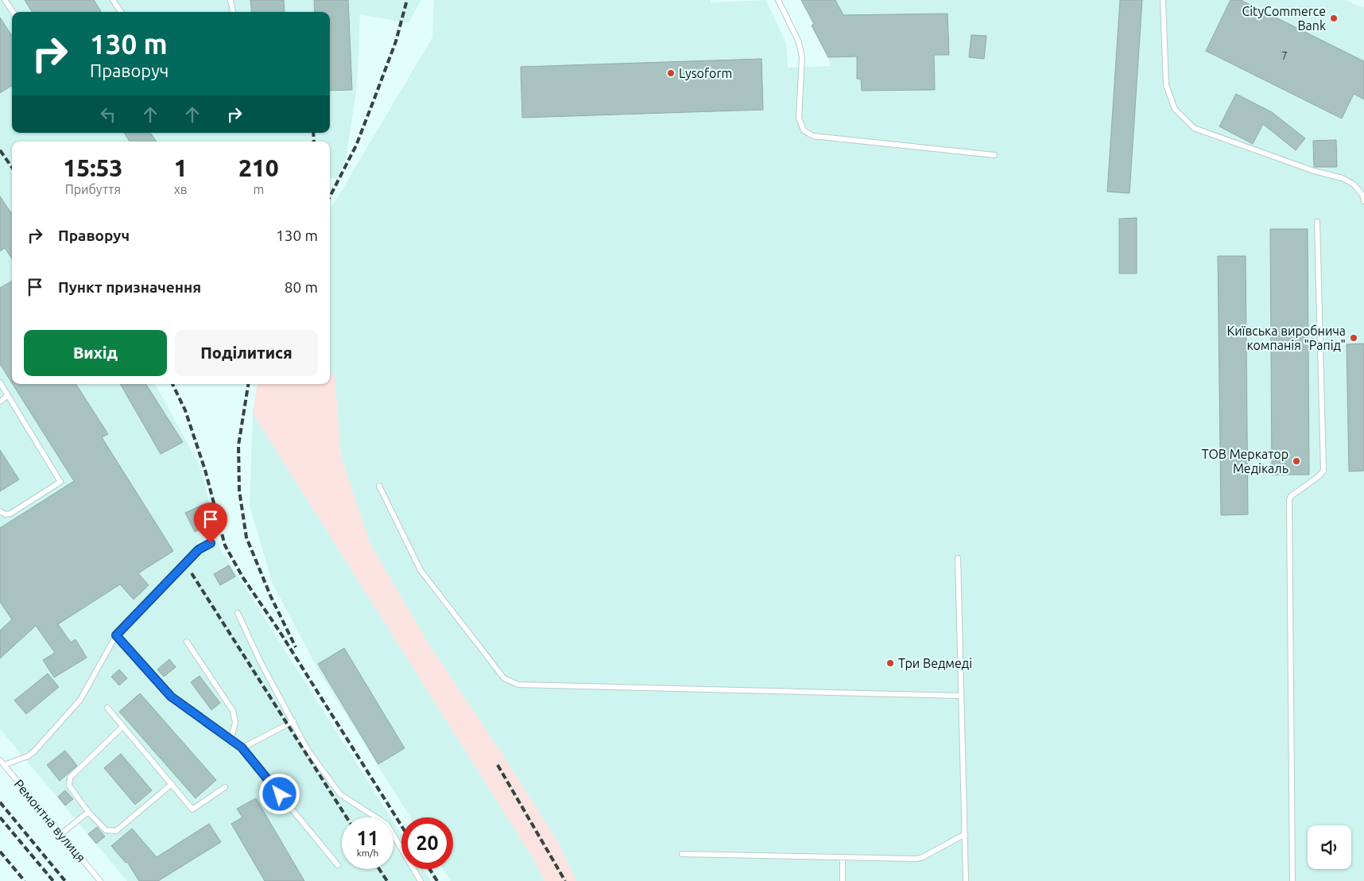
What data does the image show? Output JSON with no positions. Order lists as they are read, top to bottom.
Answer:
{
  "streets": {
    "lane": ["Ремонтна вулиця"]
  },
  "places": [
    "CityCommerce Bank",
    "Lysoform",
    "Київська виробнича компанія \"Рапід\"",
    "ТОВ Меркатор Медікаль",
    "Три Ведмеді"
  ],
  "house_numbers": ["7"],
  "page": {
    "turn": ["130 m", "Праворуч"],
    "eta": [
      "15:53",
      "Прибуття",
      "1",
      "хв",
      "210",
      "m"
    ],
    "list": [
      {
        "name": "Праворуч",
        "value": "130 m"
      },
      {
        "name": "Пункт призначення",
        "value": "80 m"
      }
    ],
    "buttons": ["Вихід", "Поділитися"],
    "speed": "11 km/h",
    "limit": "20"
  }
}
